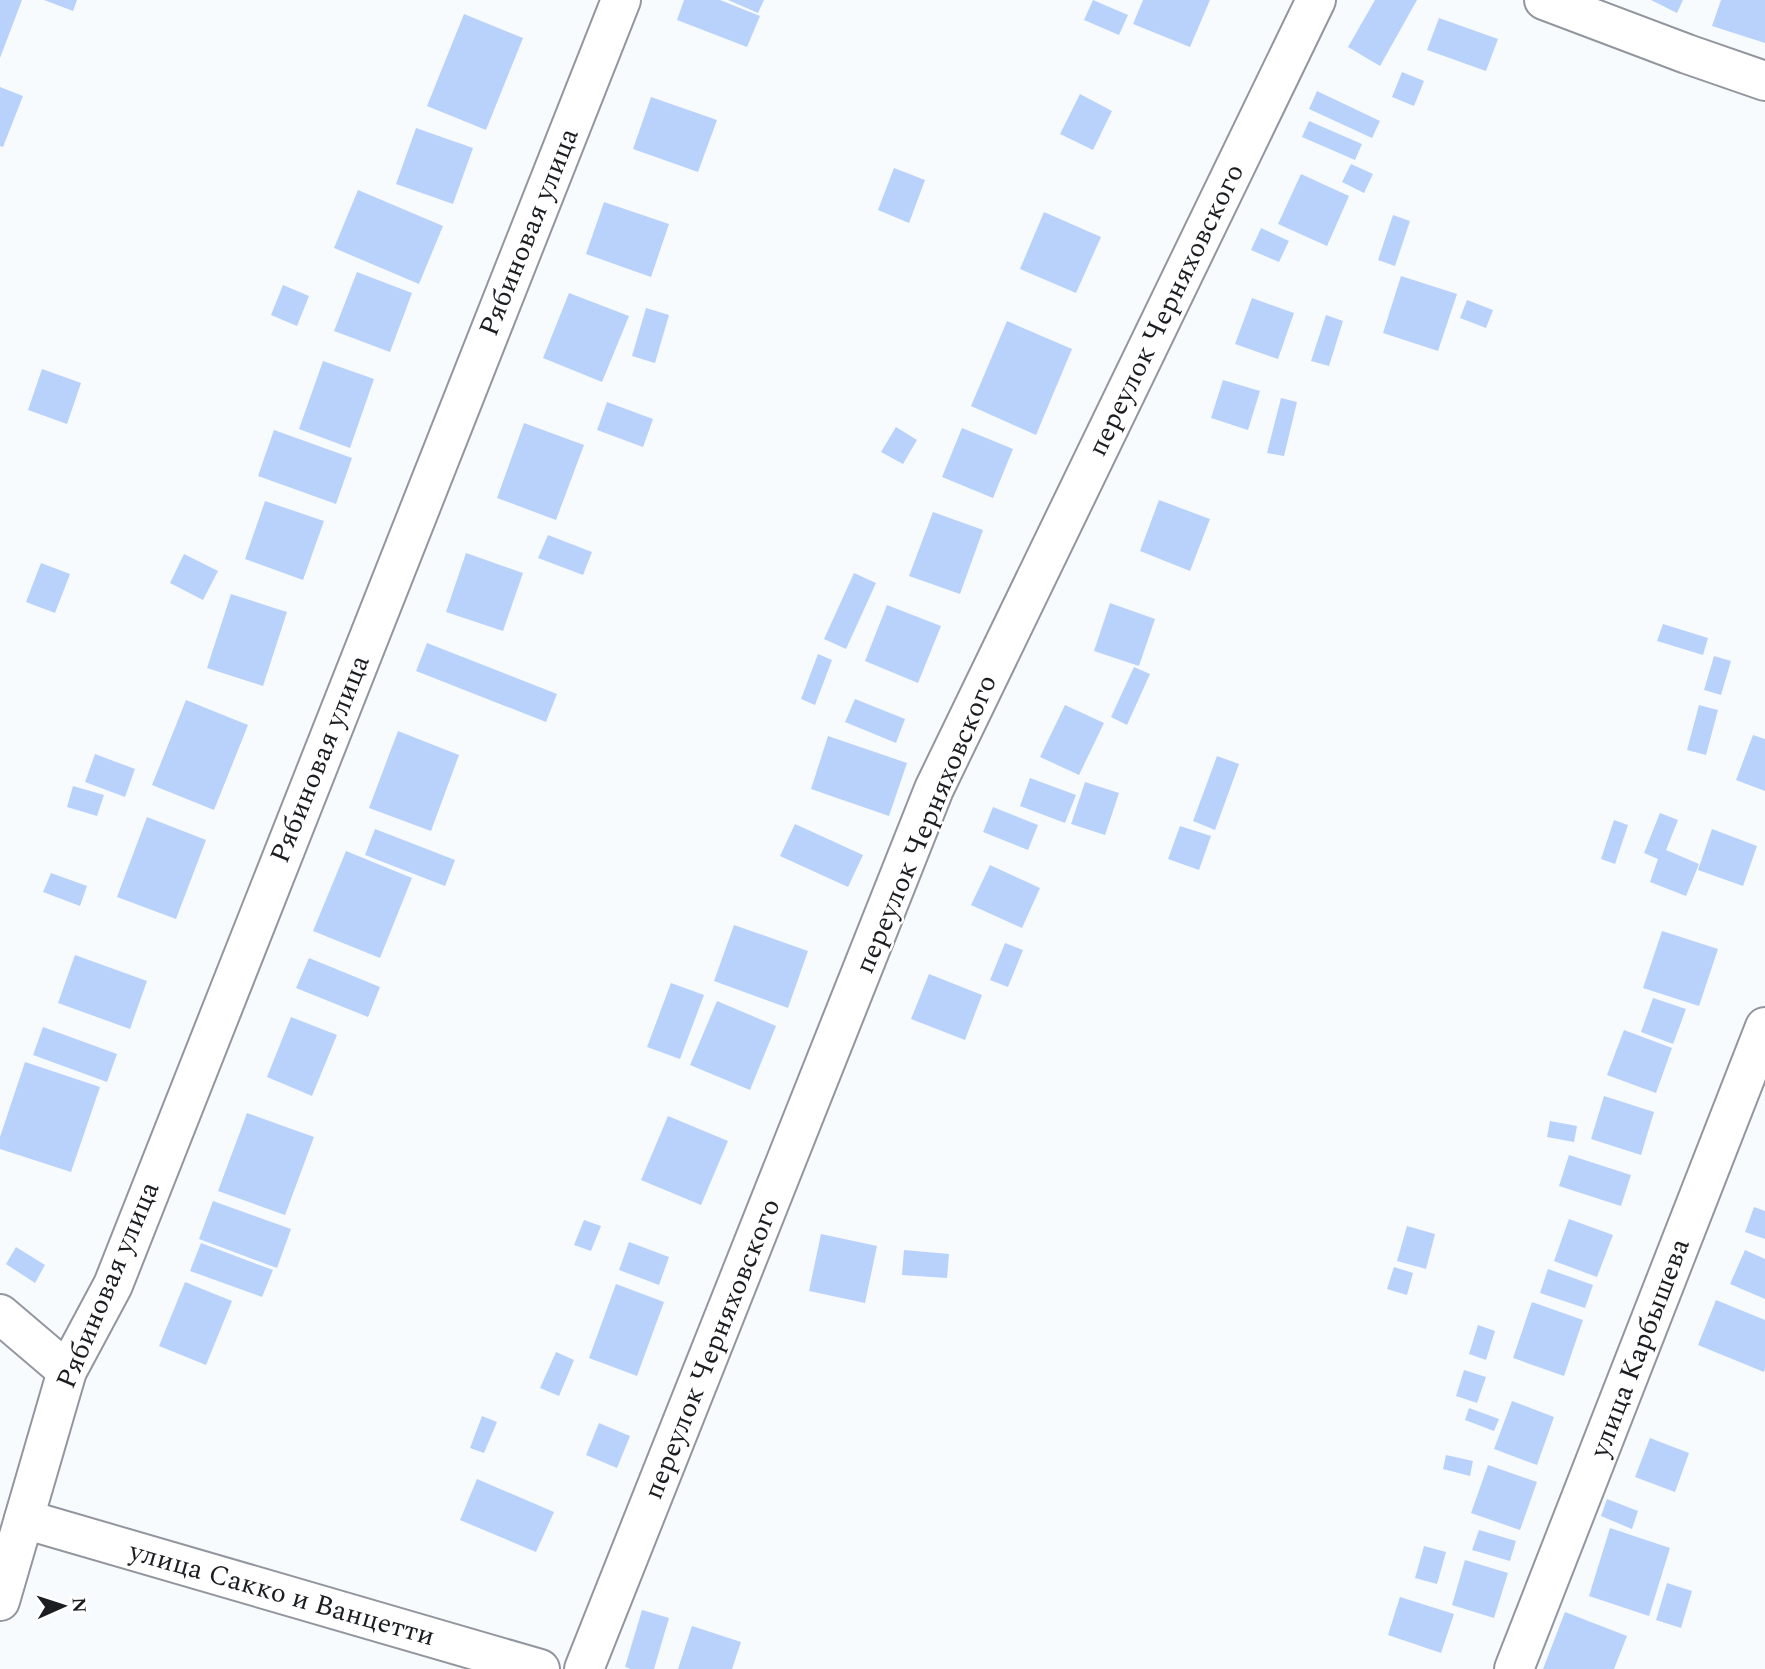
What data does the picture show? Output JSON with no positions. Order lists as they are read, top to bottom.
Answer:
{
  "streets": {
    "street": [
      "Рябиновая улица",
      "переулок Черняховского",
      "улица Карбышева",
      "улица Сакко и Ванцетти"
    ]
  },
  "crossings": [
    ["Рябиновая улица", "улица Сакко и Ванцетти"]
  ],
  "north": "right"
}
